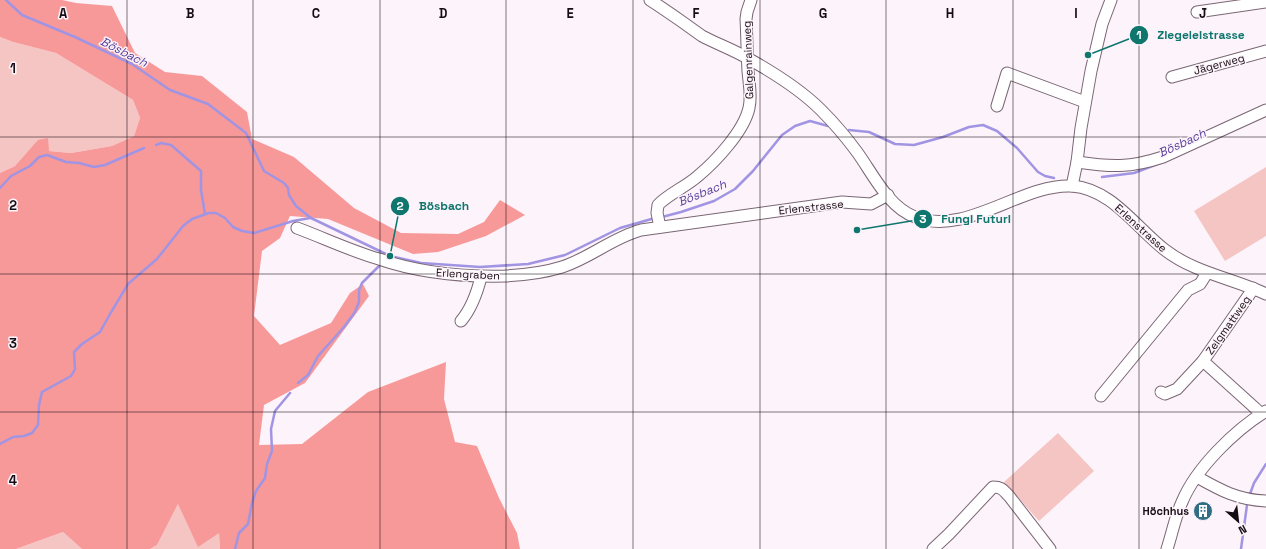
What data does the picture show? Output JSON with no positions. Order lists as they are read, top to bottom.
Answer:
{
  "streets": {
    "street": [
      "Galgenrainweg",
      "Jägerweg",
      "Erlenstrasse",
      "Erlengraben",
      "Zelgmattweg"
    ]
  },
  "crossings": [
    ["Galgenrainweg", "Erlenstrasse"],
    ["Galgenrainweg", "Erlengraben"],
    ["Erlenstrasse", "Erlengraben"],
    ["Erlenstrasse", "Zelgmattweg"]
  ],
  "water": ["Bösbach"],
  "places": {
    "other": ["Ziegeleistrasse", "Fungi Futuri", "Bösbach"],
    "building": ["Höchhus"]
  },
  "north": "bottom right",
  "grid": {
    "columns": [
      "A",
      "B",
      "C",
      "D",
      "E",
      "F",
      "G",
      "H",
      "I",
      "J"
    ],
    "rows": [
      "1",
      "2",
      "3",
      "4"
    ]
  }
}
